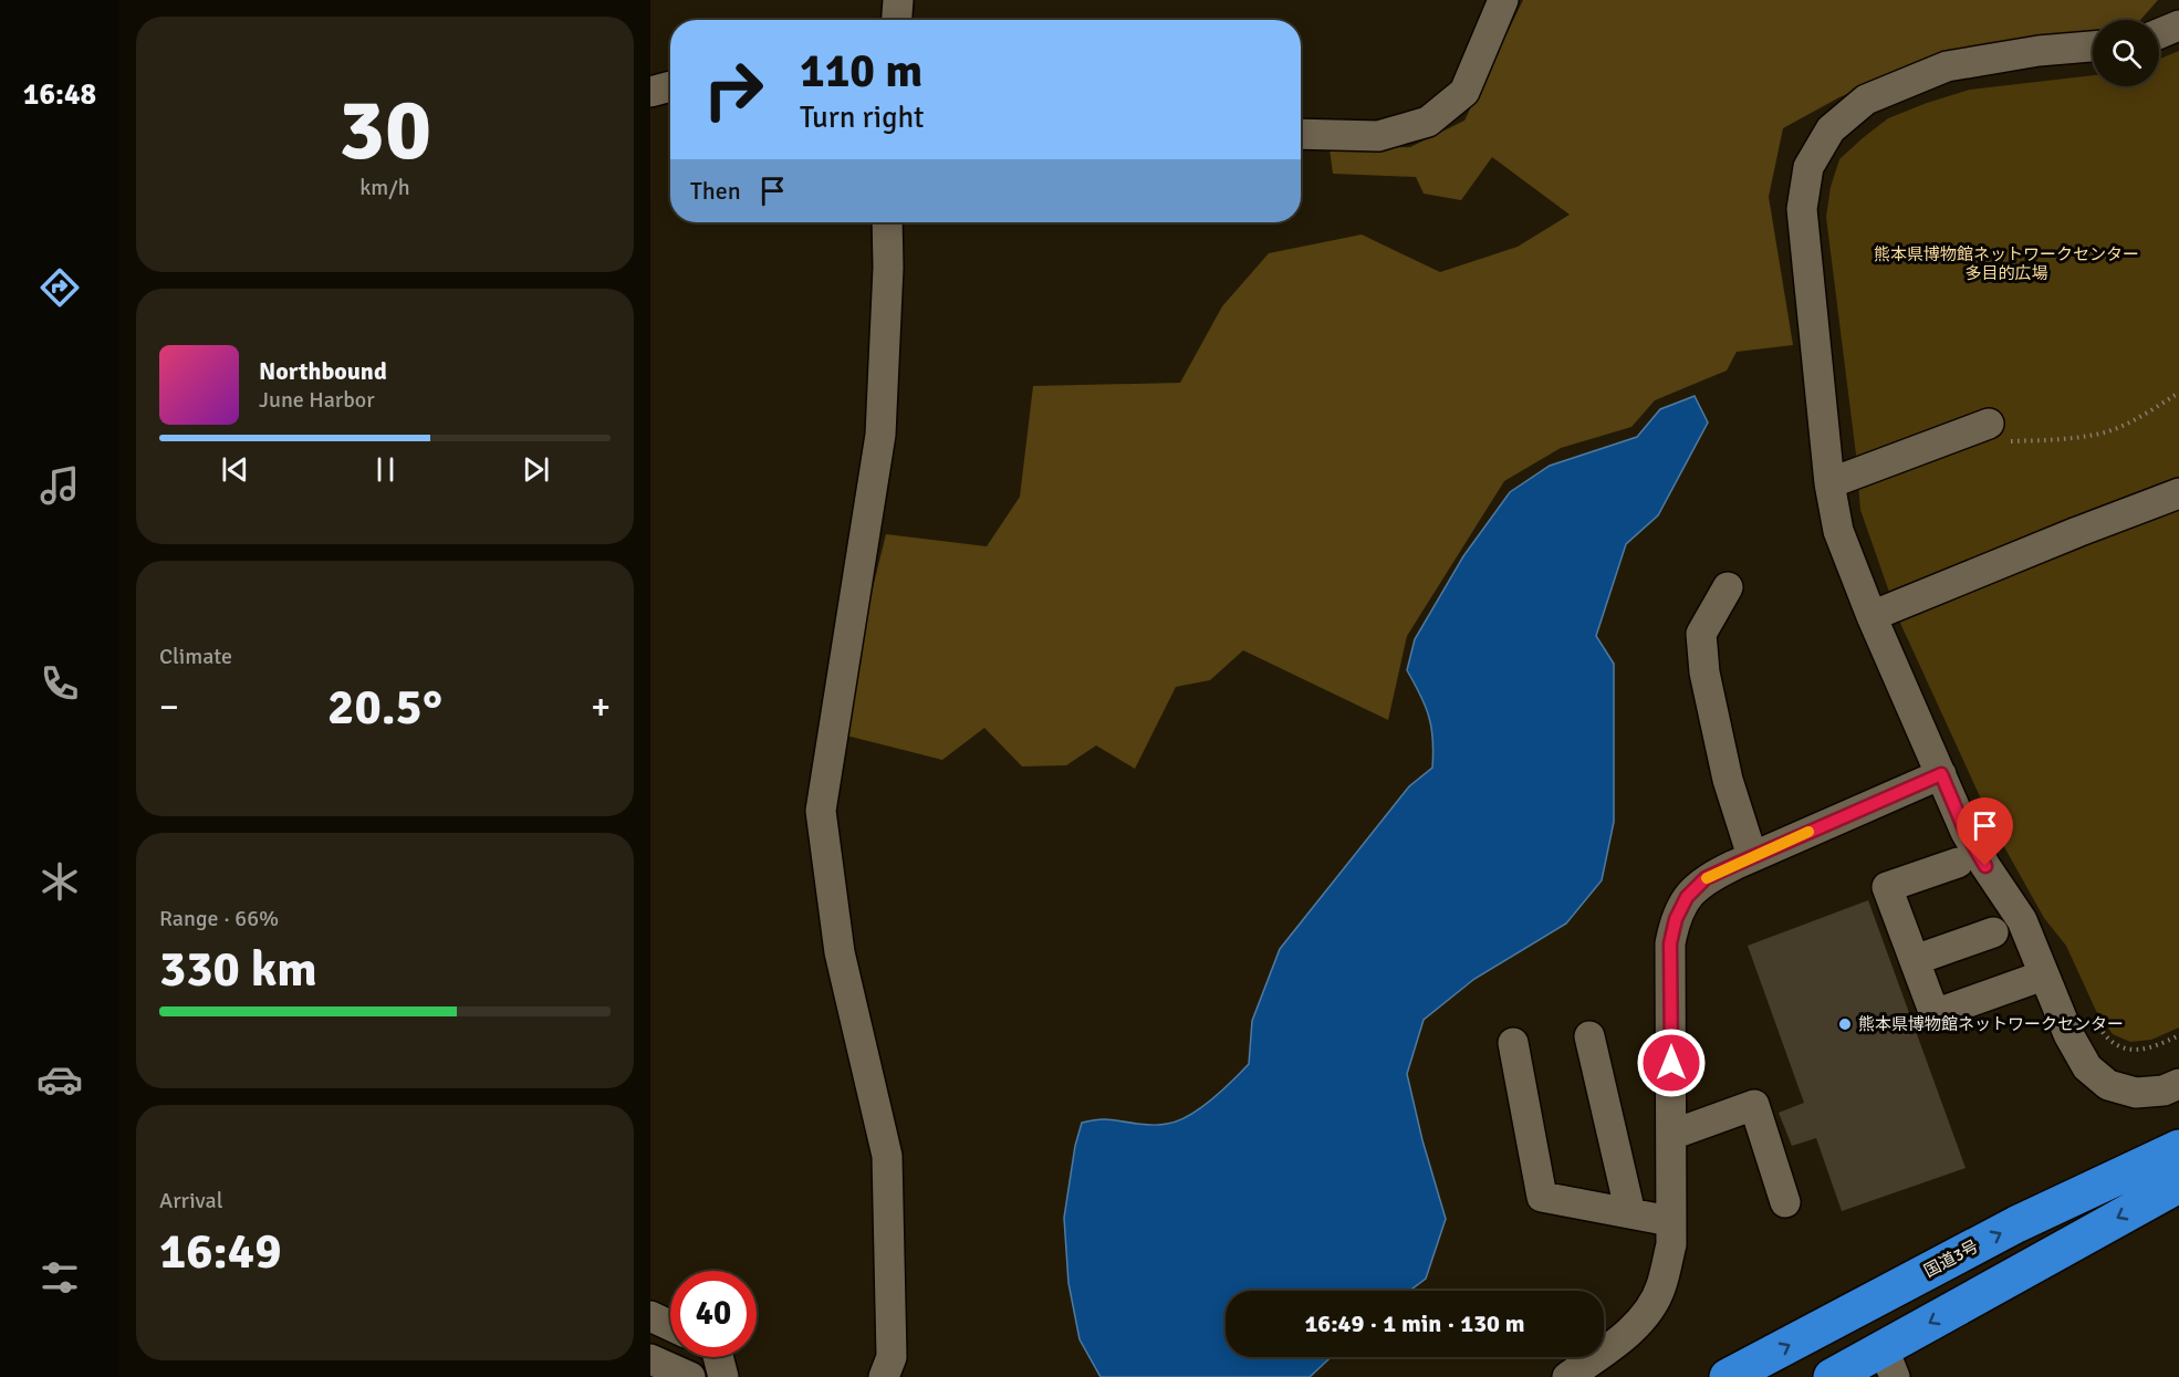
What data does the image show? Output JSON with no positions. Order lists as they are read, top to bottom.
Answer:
{
  "streets": {
    "highway": ["国道3号"]
  },
  "parks": ["熊本県博物館ネットワークセンター 多目的広場"],
  "places": ["熊本県博物館ネットワークセンター"],
  "page": {
    "tabs": "16:48",
    "tile": [
      ["30", "km/h"],
      "Climate",
      ["Range · 66%", "330 km"],
      ["Arrival", "16:49"]
    ],
    "turn": ["110 m", "Turn right"],
    "then": "Then",
    "song": ["Northbound", "June Harbor"],
    "heat": ["−", "20.5°", "+"],
    "limit": "40",
    "trip": "16:49 · 1 min · 130 m"
  }
}
